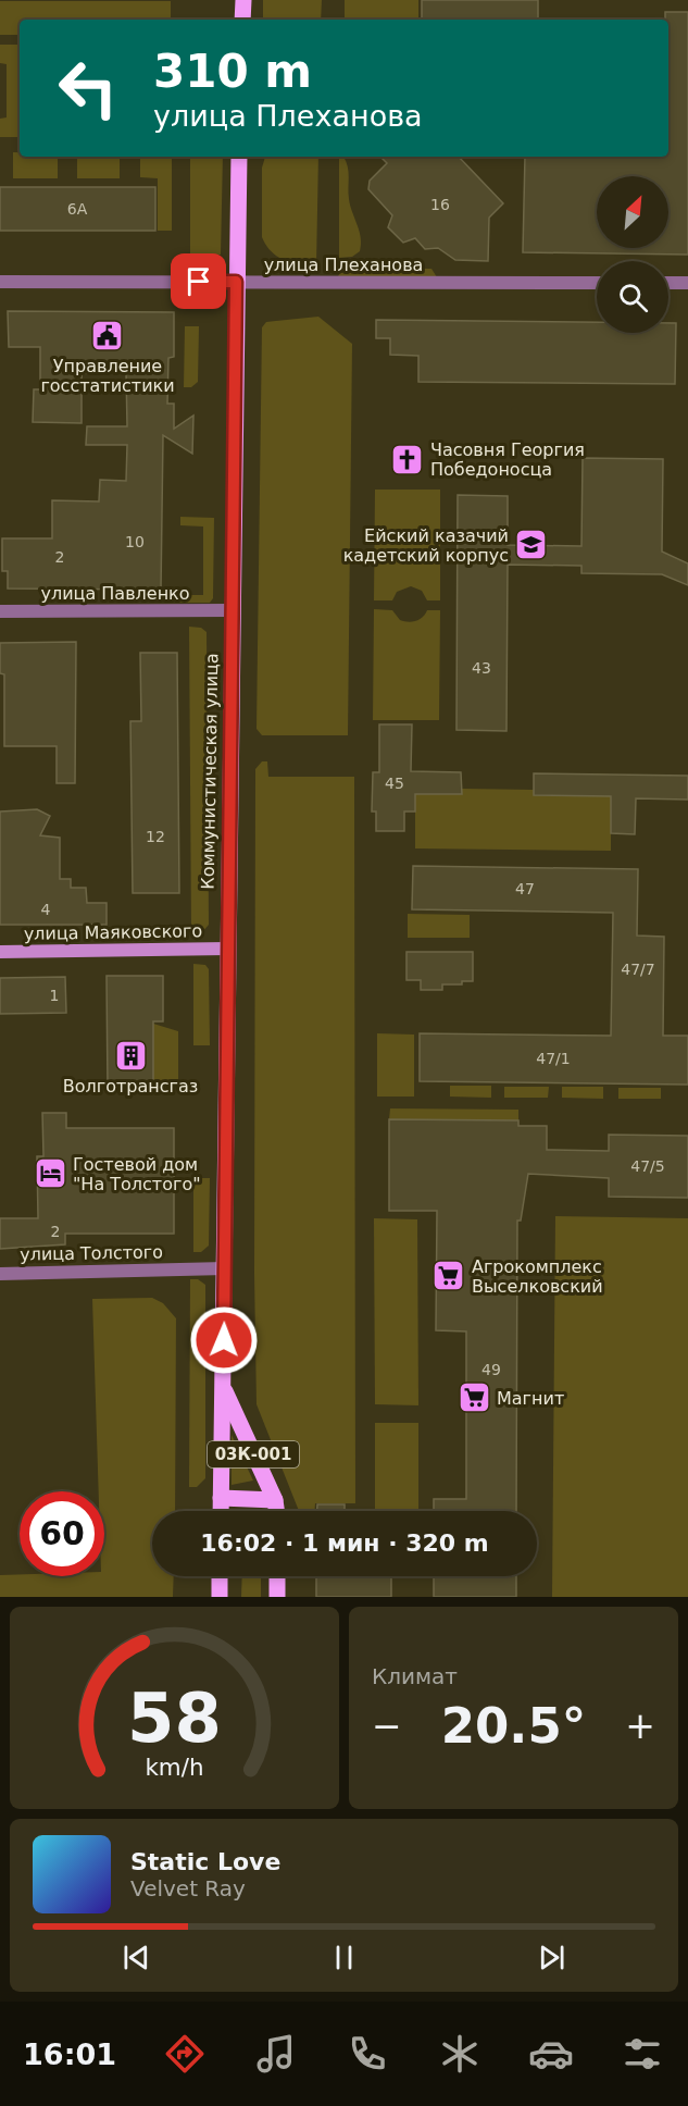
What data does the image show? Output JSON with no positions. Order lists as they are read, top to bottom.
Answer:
{
  "streets": {
    "main road": ["Коммунистическая улица", "03К-001"],
    "street": [
      "улица Плеханова",
      "улица Павленко",
      "улица Маяковского",
      "улица Толстого"
    ]
  },
  "crossings": [
    ["улица Плеханова", "Коммунистическая улица"],
    ["улица Павленко", "Коммунистическая улица"],
    ["Коммунистическая улица", "улица Маяковского"],
    ["Коммунистическая улица", "улица Толстого"]
  ],
  "places": {
    "public building": ["Управление госстатистики"],
    "church": ["Часовня Георгия Победоносца"],
    "school or university": ["Ейский казачий кадетский корпус"],
    "building": ["Волготрансгаз"],
    "hotel": ["Гостевой дом \"На Толстого\""],
    "supermarket": ["Агрокомплекс Выселковский", "Магнит"]
  },
  "house_numbers": [
    "16",
    "6А",
    "10",
    "2",
    "43",
    "45",
    "12",
    "47",
    "4",
    "47/7",
    "1",
    "47/1",
    "47/5",
    "2",
    "49"
  ],
  "north": "top right",
  "page": {
    "turn": ["310 m", "улица Плеханова"],
    "limit": "60",
    "trip": "16:02 · 1 мин · 320 m",
    "tile": "Климат",
    "heat": ["−", "20.5°", "+"],
    "song": ["Static Love", "Velvet Ray"],
    "tabs": "16:01",
    "gauge": ["58", "km/h"]
  }
}
